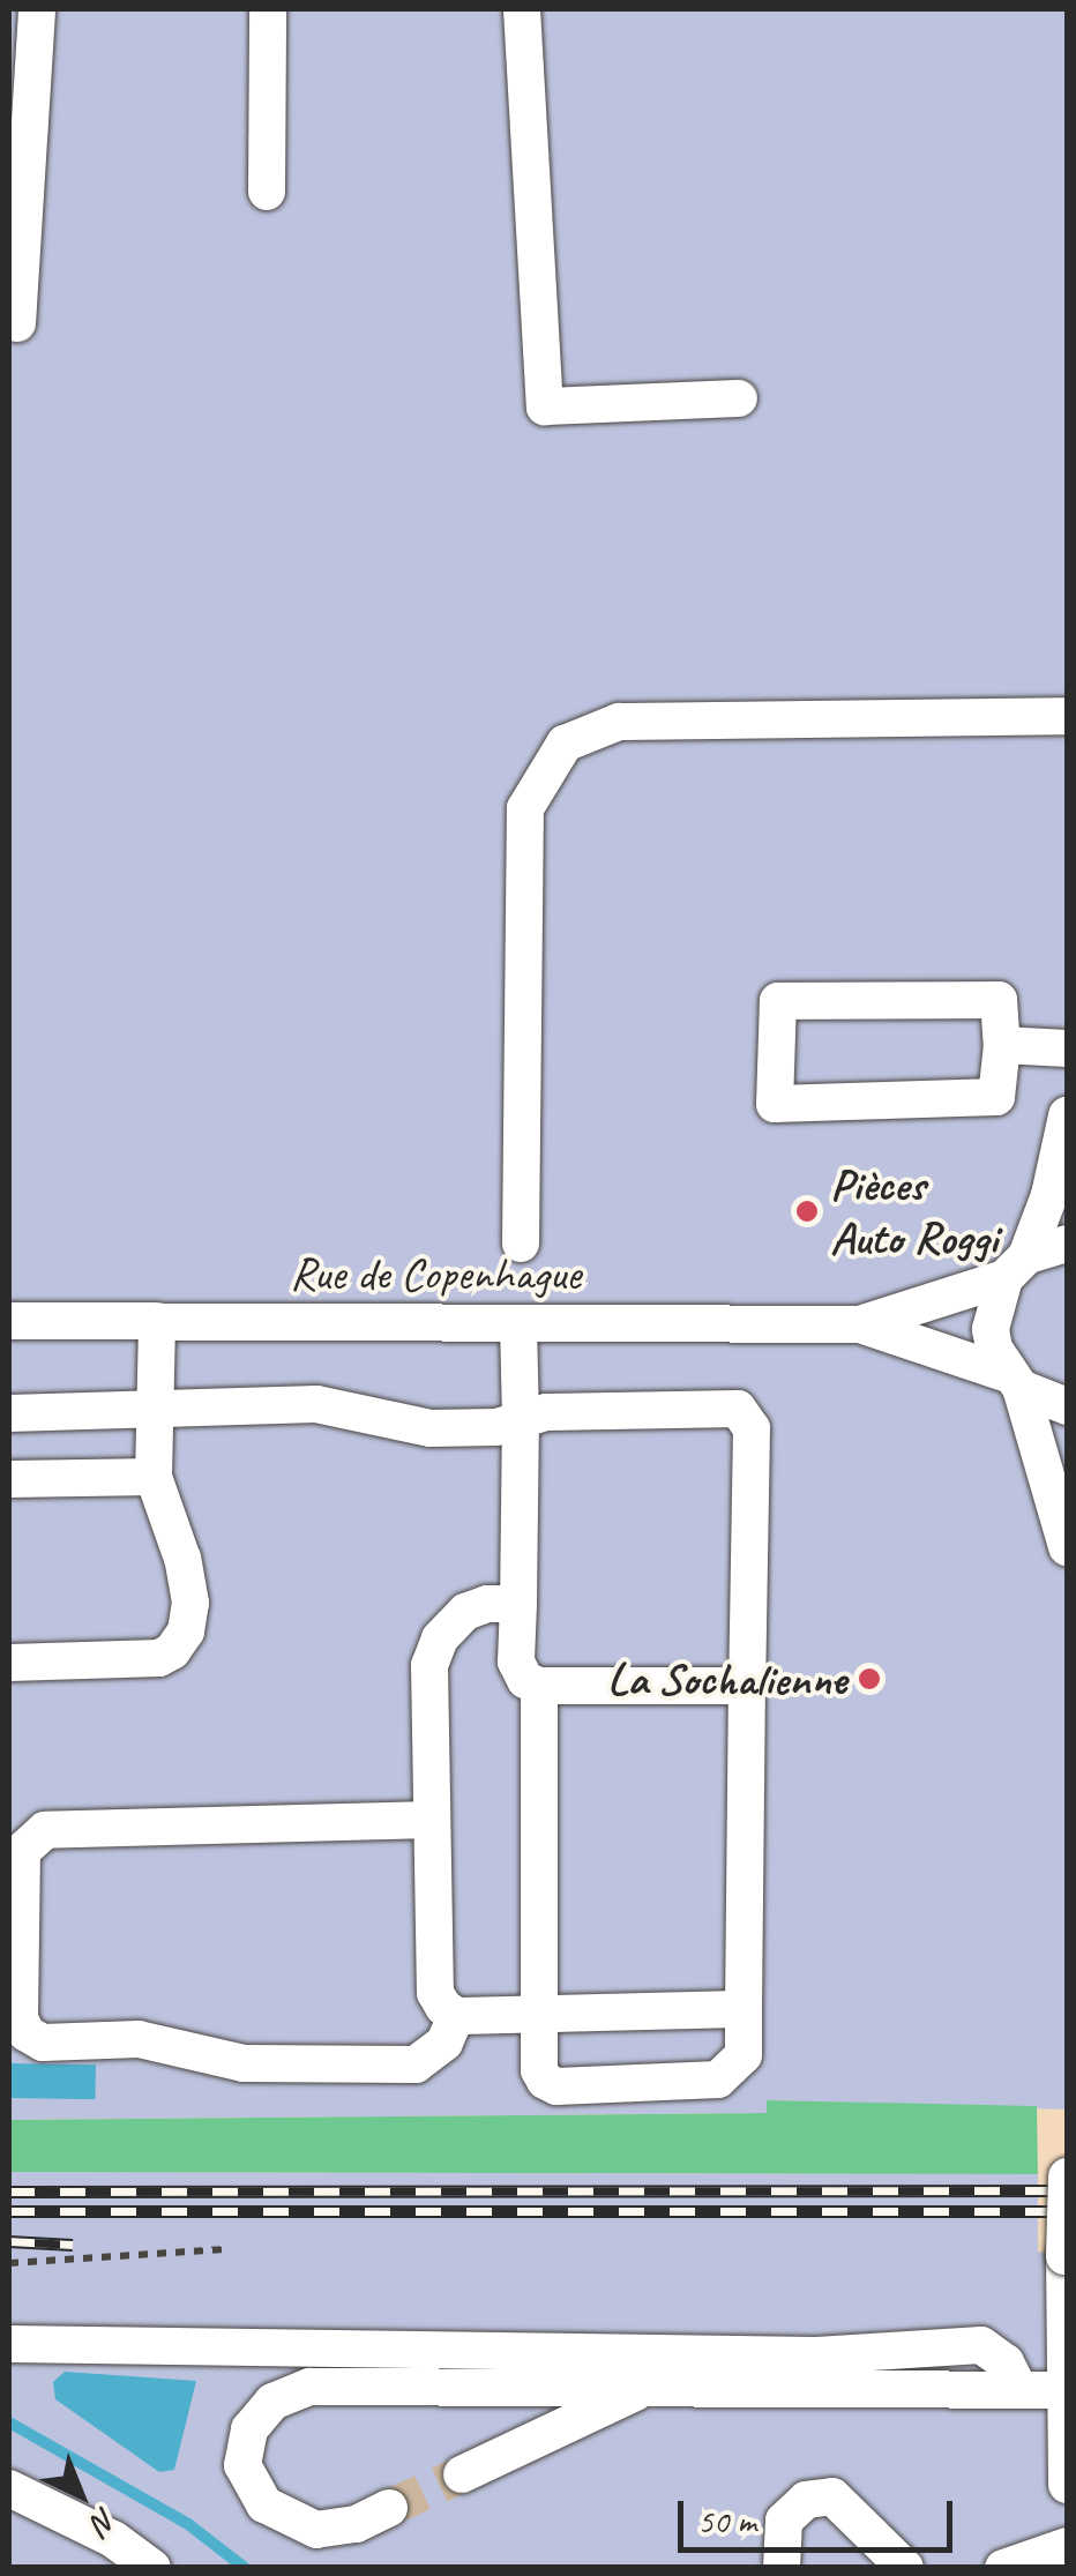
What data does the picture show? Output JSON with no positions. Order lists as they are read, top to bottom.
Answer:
{
  "streets": {
    "street": ["Rue de Copenhague"]
  },
  "places": ["Pièces Auto Roggi", "La Sochalienne"],
  "scale_bar": "50 m",
  "north": "bottom right"
}
